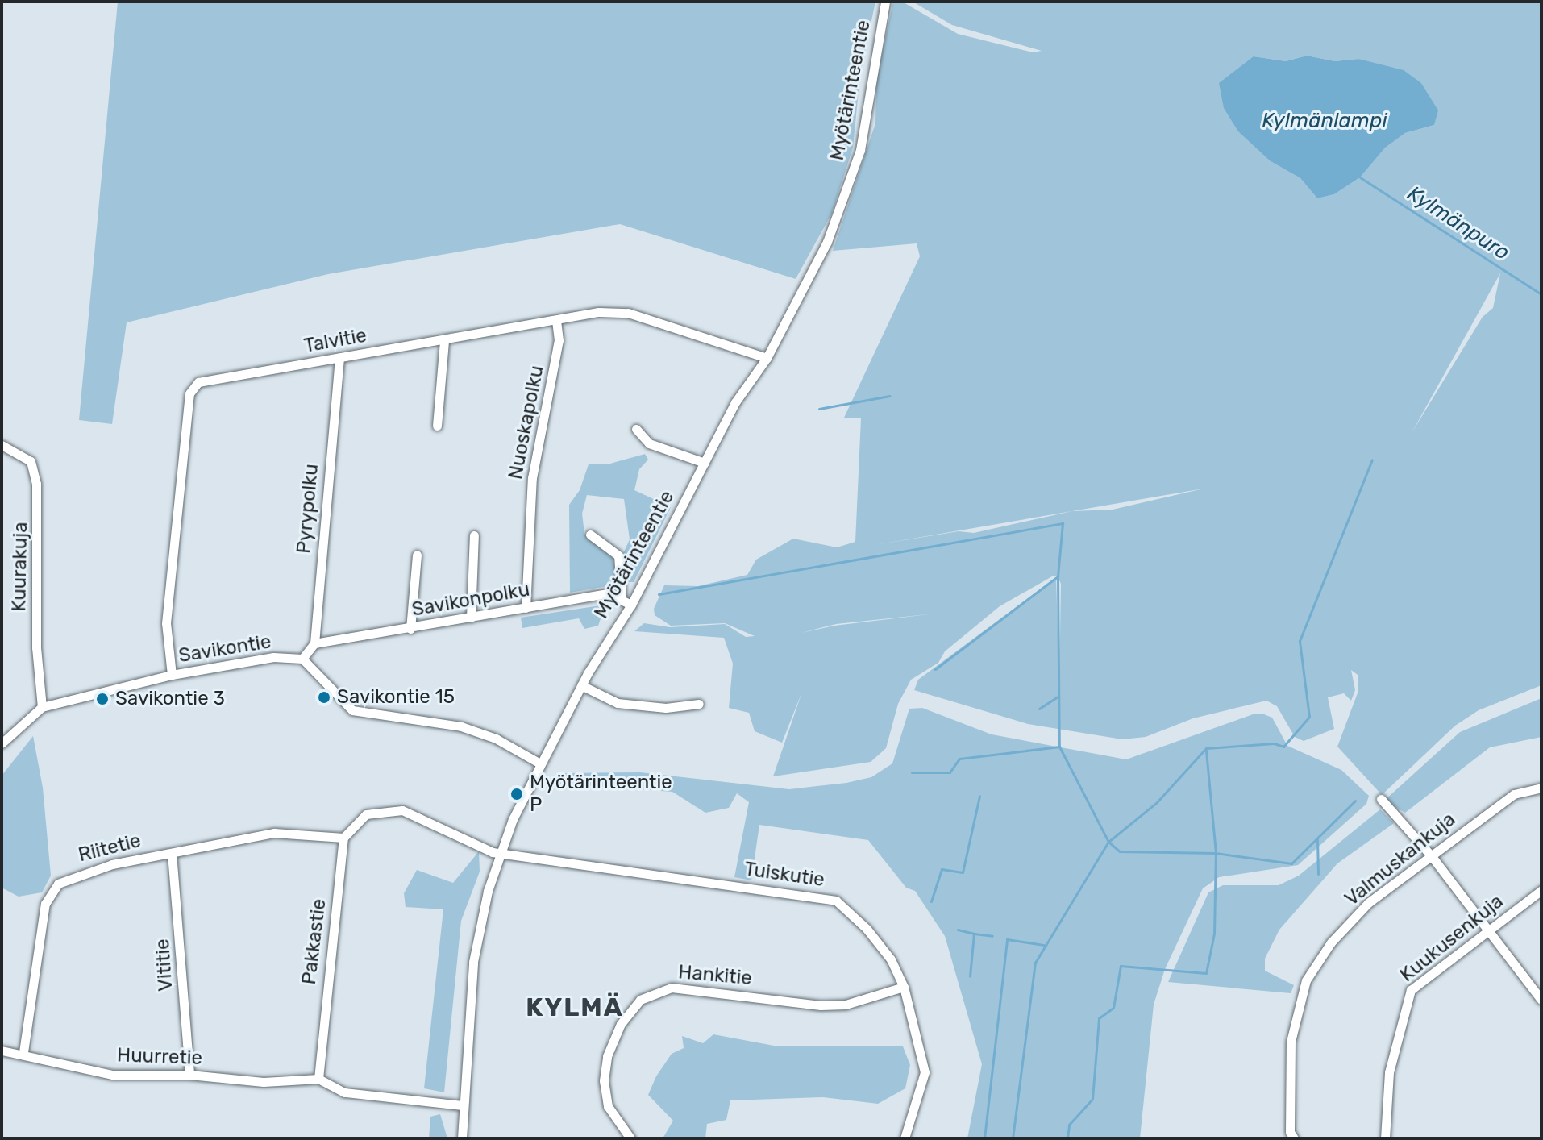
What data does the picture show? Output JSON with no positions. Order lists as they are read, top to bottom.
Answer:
{
  "streets": {
    "street": [
      "Myötärinteentie",
      "Talvitie",
      "Nuoskapolku",
      "Pyrypolku",
      "Kuurakuja",
      "Savikonpolku",
      "Savikontie",
      "Riitetie",
      "Valmuskankuja",
      "Tuiskutie",
      "Kuukusenkuja",
      "Pakkastie",
      "Vititie",
      "Hankitie",
      "Huurretie"
    ]
  },
  "crossings": [
    ["Myötärinteentie", "Talvitie"],
    ["Myötärinteentie", "Tuiskutie"],
    ["Talvitie", "Nuoskapolku"],
    ["Talvitie", "Pyrypolku"],
    ["Talvitie", "Savikontie"],
    ["Nuoskapolku", "Savikonpolku"],
    ["Pyrypolku", "Savikonpolku"],
    ["Kuurakuja", "Savikontie"],
    ["Riitetie", "Pakkastie"],
    ["Riitetie", "Vititie"],
    ["Riitetie", "Huurretie"],
    ["Tuiskutie", "Hankitie"],
    ["Pakkastie", "Huurretie"],
    ["Vititie", "Huurretie"]
  ],
  "districts": ["KYLMÄ"],
  "water": ["Kylmänlampi", "Kylmänpuro"],
  "places": ["Savikontie 15", "Savikontie 3", "Myötärinteentie P"]
}
